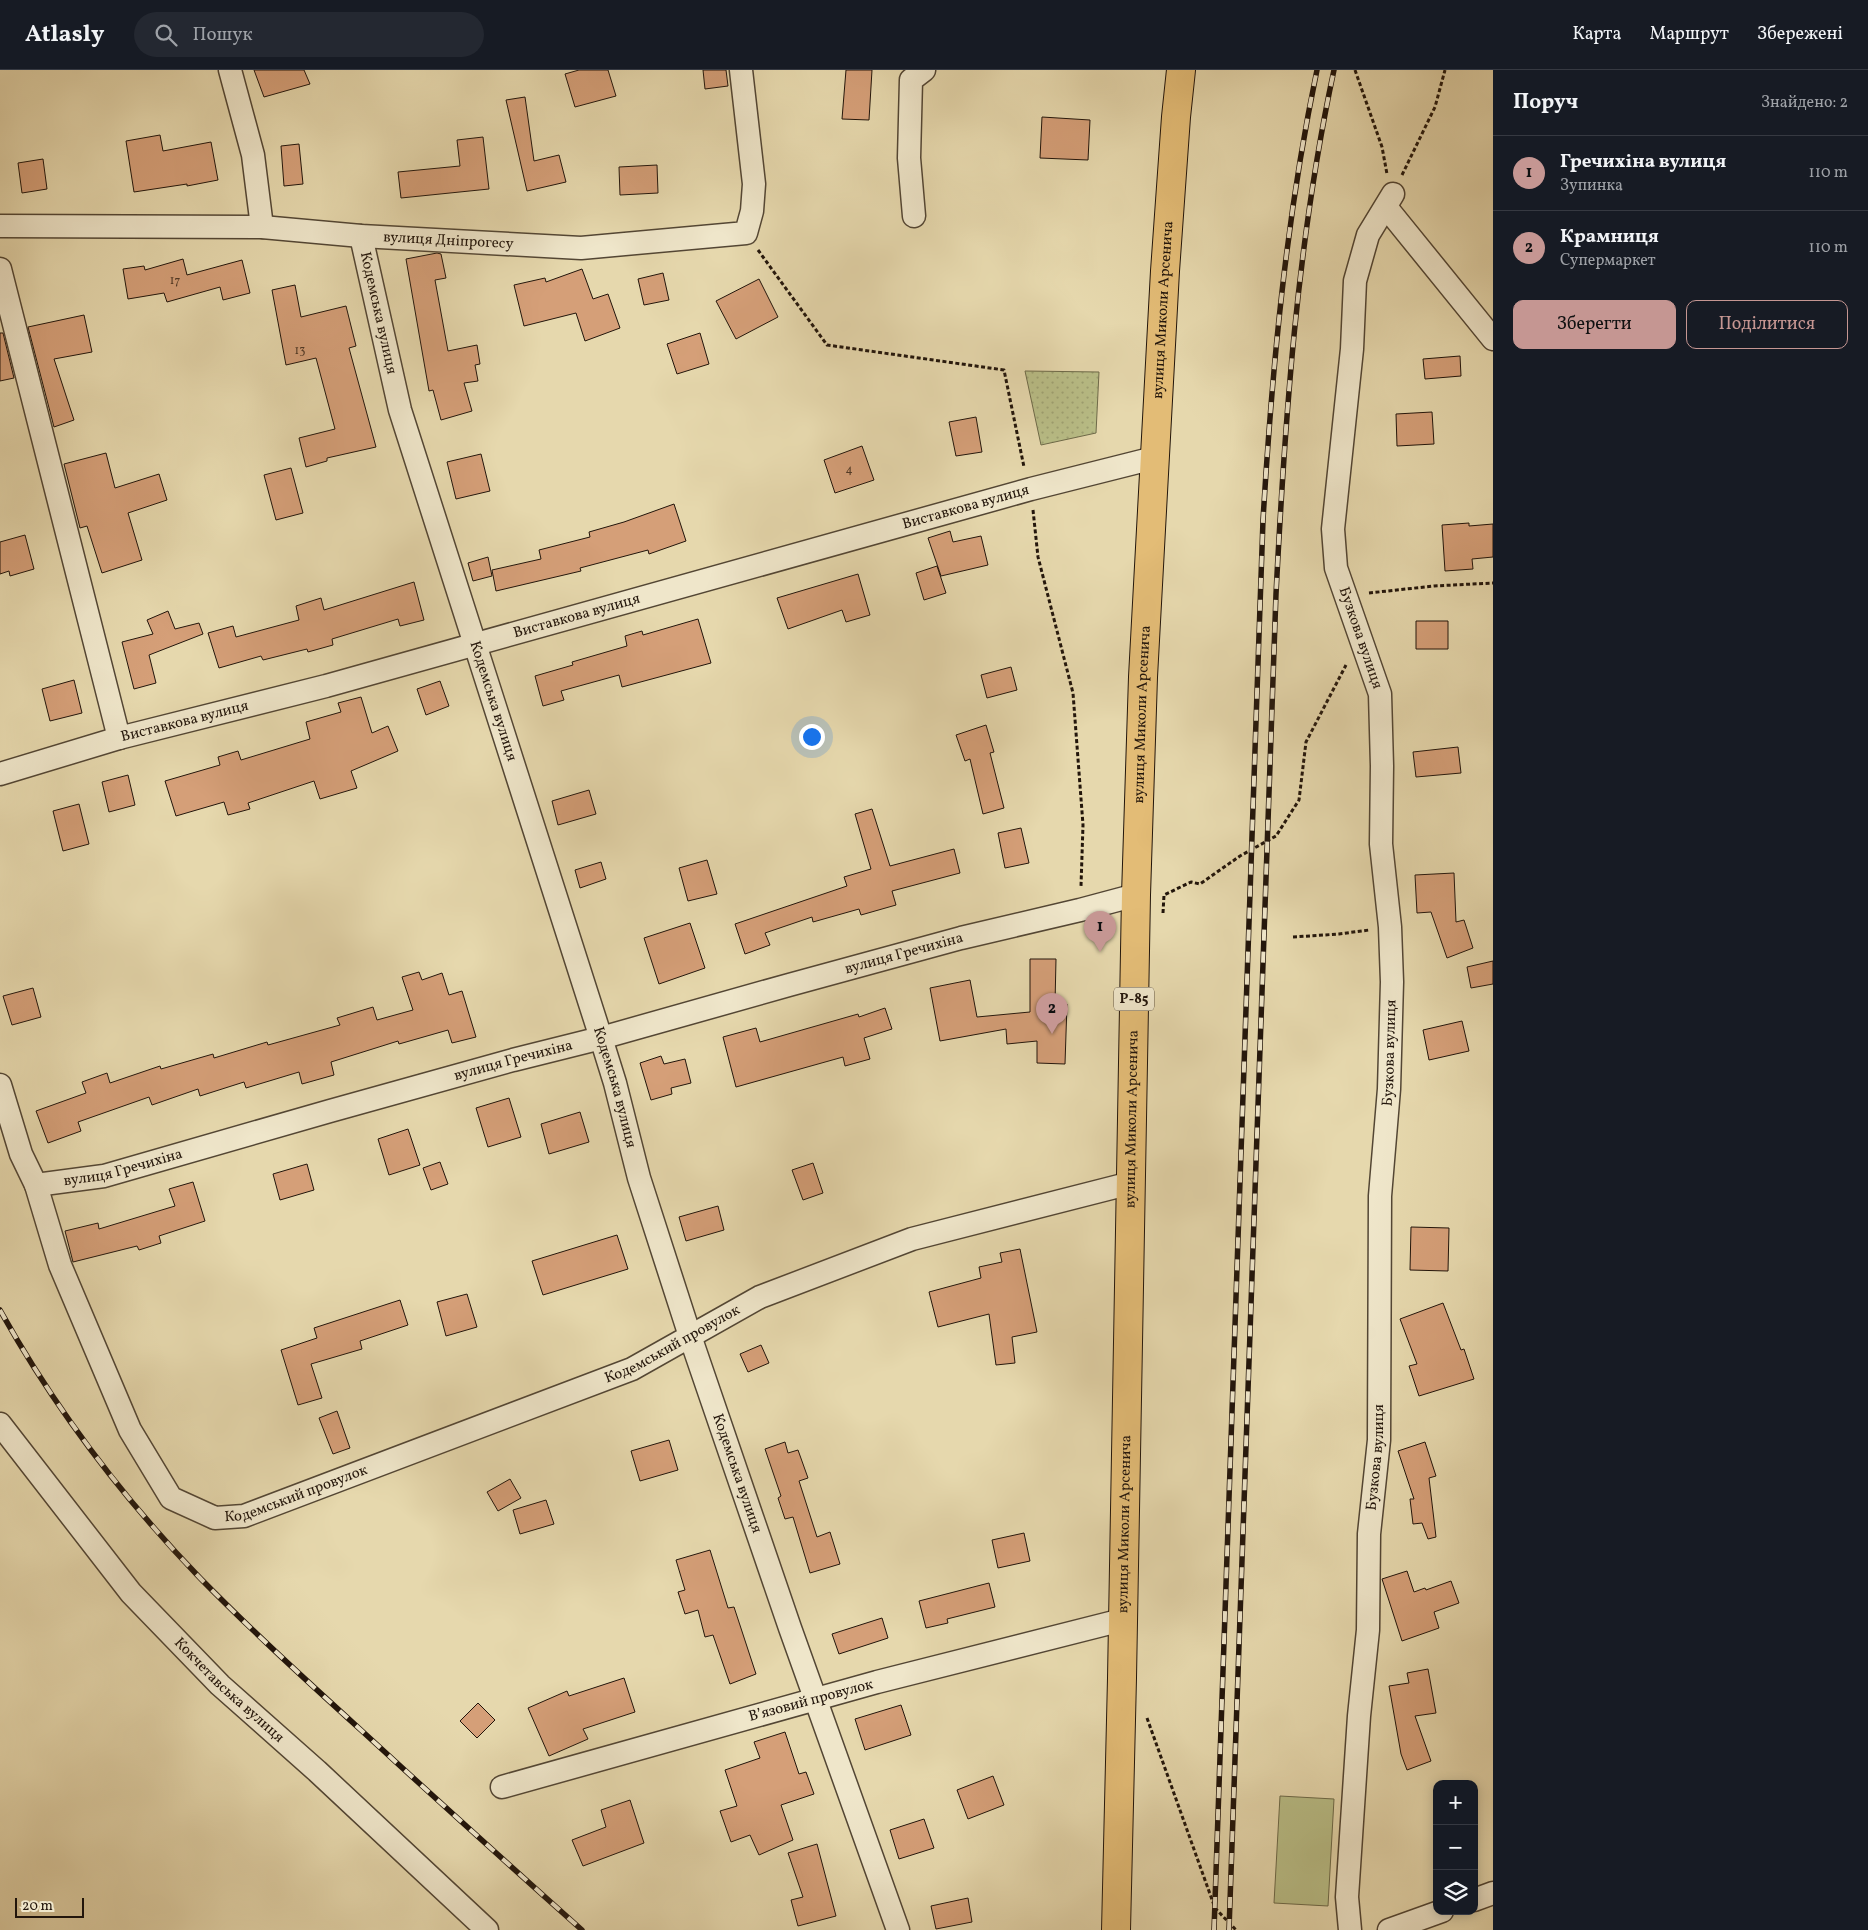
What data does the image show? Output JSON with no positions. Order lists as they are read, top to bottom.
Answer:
{
  "streets": {
    "main road": ["вулиця Миколи Арсенича", "Р-85"],
    "street": [
      "вулиця Дніпрогесу",
      "Кодемська вулиця",
      "Виставкова вулиця",
      "Бузкова вулиця",
      "вулиця Гречихіна",
      "Кодемський провулок",
      "Кокчетавська вулиця",
      "Вʼязовий провулок"
    ]
  },
  "crossings": [
    ["вулиця Дніпрогесу", "Кодемська вулиця"],
    ["вулиця Миколи Арсенича", "Виставкова вулиця"],
    ["вулиця Миколи Арсенича", "вулиця Гречихіна"],
    ["вулиця Миколи Арсенича", "Кодемський провулок"],
    ["вулиця Миколи Арсенича", "Вʼязовий провулок"],
    ["Кодемська вулиця", "Виставкова вулиця"],
    ["Кодемська вулиця", "вулиця Гречихіна"],
    ["Кодемська вулиця", "Кодемський провулок"],
    ["Кодемська вулиця", "Вʼязовий провулок"],
    ["вулиця Гречихіна", "Кодемський провулок"]
  ],
  "house_numbers": ["17", "13", "4"],
  "scale_bar": "20 m",
  "page": {
    "header": "Atlasly",
    "search": "Пошук",
    "nav": ["Карта", "Маршрут", "Збережені"],
    "heading": ["Поруч", "Знайдено: 2"],
    "list": [
      {
        "mark": "1",
        "name": "Гречихіна вулиця",
        "note": "Зупинка",
        "value": "110 m"
      },
      {
        "mark": "2",
        "name": "Крамниця",
        "note": "Супермаркет",
        "value": "110 m"
      }
    ],
    "buttons": ["Зберегти", "Поділитися"],
    "pins": ["1", "2"],
    "map_buttons": ["+", "−"],
    "scale": "20 m"
  }
}
